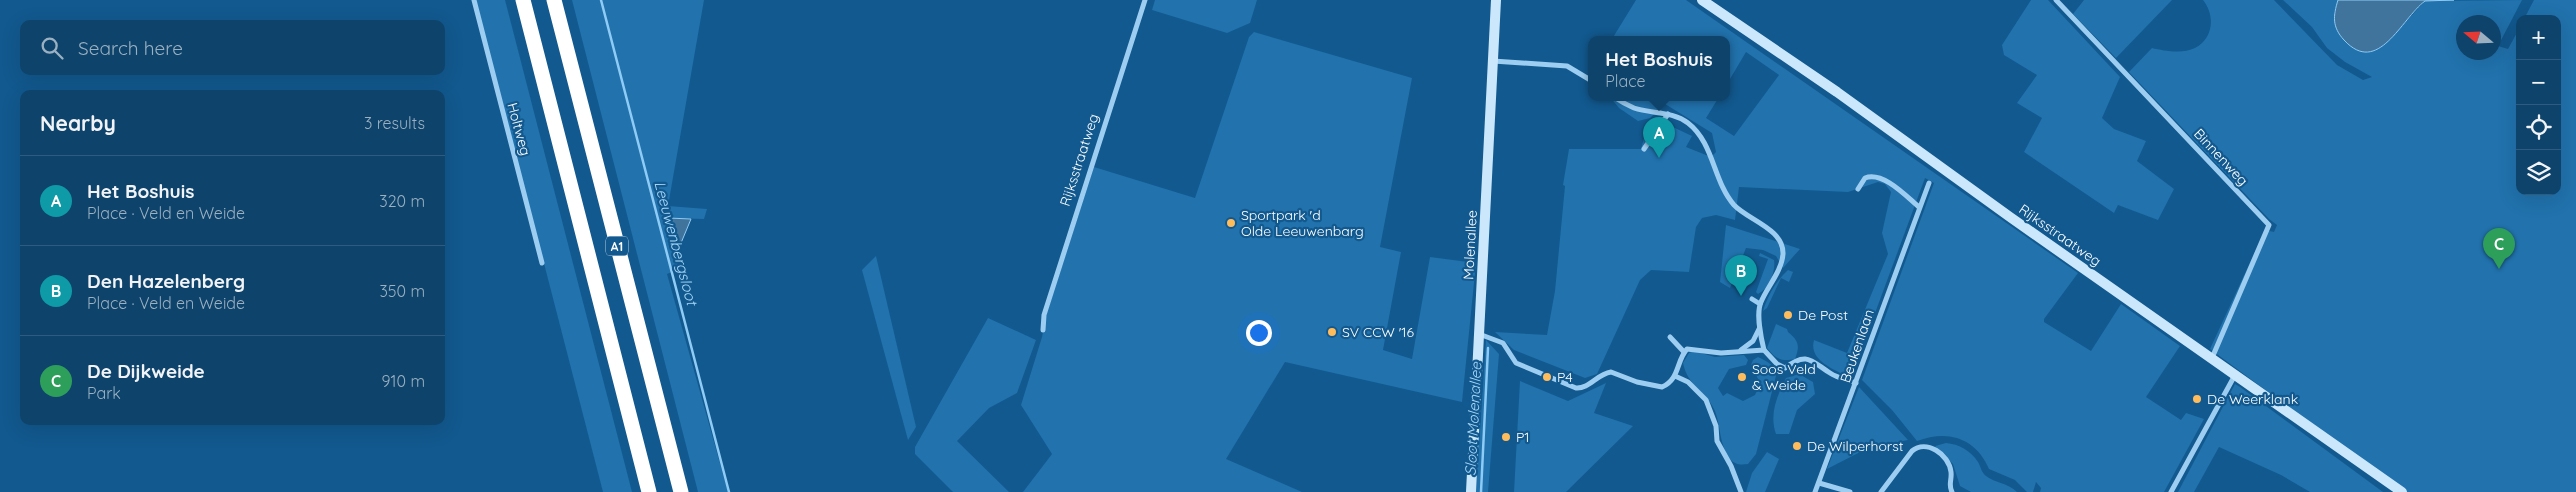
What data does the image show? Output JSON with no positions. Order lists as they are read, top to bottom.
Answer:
{
  "streets": {
    "highway": ["A1"],
    "main road": ["Rijksstraatweg", "Molenallee"],
    "street": ["Holtweg", "Binnenweg", "Beukenlaan"]
  },
  "crossings": [
    ["Binnenweg", "Rijksstraatweg"]
  ],
  "water": ["Leeuwenbergsloot", "Sloot Molenallee"],
  "places": [
    "Sportpark 'd Olde Leeuwenbarg",
    "De Post",
    "SV CCW '16",
    "P4",
    "Soos Veld & Weide",
    "De Weerklank",
    "P1",
    "De Wilperhorst"
  ],
  "north": "left",
  "page": {
    "map_buttons": ["+", "−"],
    "search": "Search here",
    "popup": ["Het Boshuis", "Place"],
    "heading": ["Nearby", "3 results"],
    "pins": ["A", "C", "B"],
    "list": [
      {
        "mark": "A",
        "name": "Het Boshuis",
        "note": "Place · Veld en Weide",
        "value": "320 m"
      },
      {
        "mark": "B",
        "name": "Den Hazelenberg",
        "note": "Place · Veld en Weide",
        "value": "350 m"
      },
      {
        "mark": "C",
        "name": "De Dijkweide",
        "note": "Park",
        "value": "910 m"
      }
    ]
  }
}
